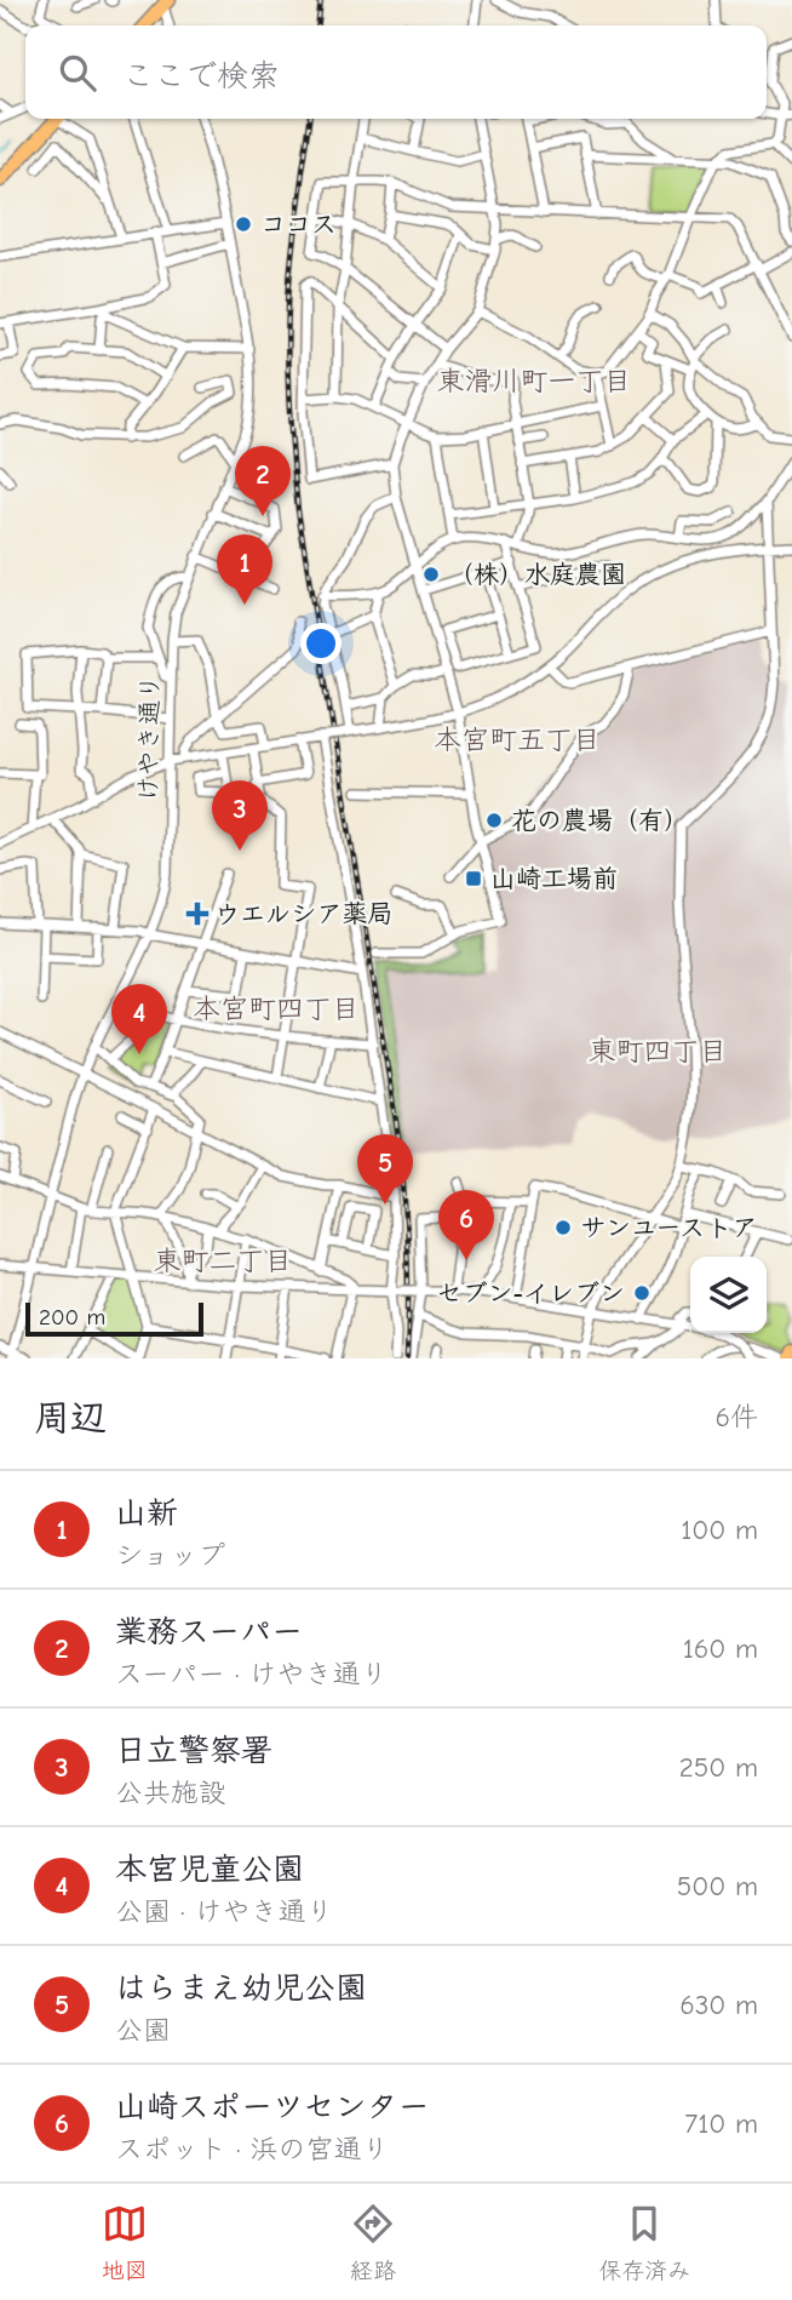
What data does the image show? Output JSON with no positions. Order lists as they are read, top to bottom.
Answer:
{
  "streets": {
    "street": ["けやき通り"]
  },
  "districts": [
    "東滑川町一丁目",
    "本宮町五丁目",
    "本宮町四丁目",
    "東町四丁目",
    "東町二丁目"
  ],
  "places": {
    "other": [
      "ココス",
      "（株）水庭農園",
      "花の農場（有）",
      "サンユーストア",
      "セブン-イレブン"
    ],
    "transit": ["山崎工場前"],
    "health": ["ウエルシア薬局"]
  },
  "scale_bar": "200 m",
  "page": {
    "search": "ここで検索",
    "pins": [
      "2",
      "1",
      "3",
      "4",
      "5",
      "6"
    ],
    "scale": "200 m",
    "heading": ["周辺", "6件"],
    "list": [
      {
        "mark": "1",
        "name": "山新",
        "note": "ショップ",
        "value": "100 m"
      },
      {
        "mark": "2",
        "name": "業務スーパー",
        "note": "スーパー · けやき通り",
        "value": "160 m"
      },
      {
        "mark": "3",
        "name": "日立警察署",
        "note": "公共施設",
        "value": "250 m"
      },
      {
        "mark": "4",
        "name": "本宮児童公園",
        "note": "公園 · けやき通り",
        "value": "500 m"
      },
      {
        "mark": "5",
        "name": "はらまえ幼児公園",
        "note": "公園",
        "value": "630 m"
      },
      {
        "mark": "6",
        "name": "山崎スポーツセンター",
        "note": "スポット · 浜の宮通り",
        "value": "710 m"
      }
    ],
    "nav": ["地図", "経路", "保存済み"]
  }
}
